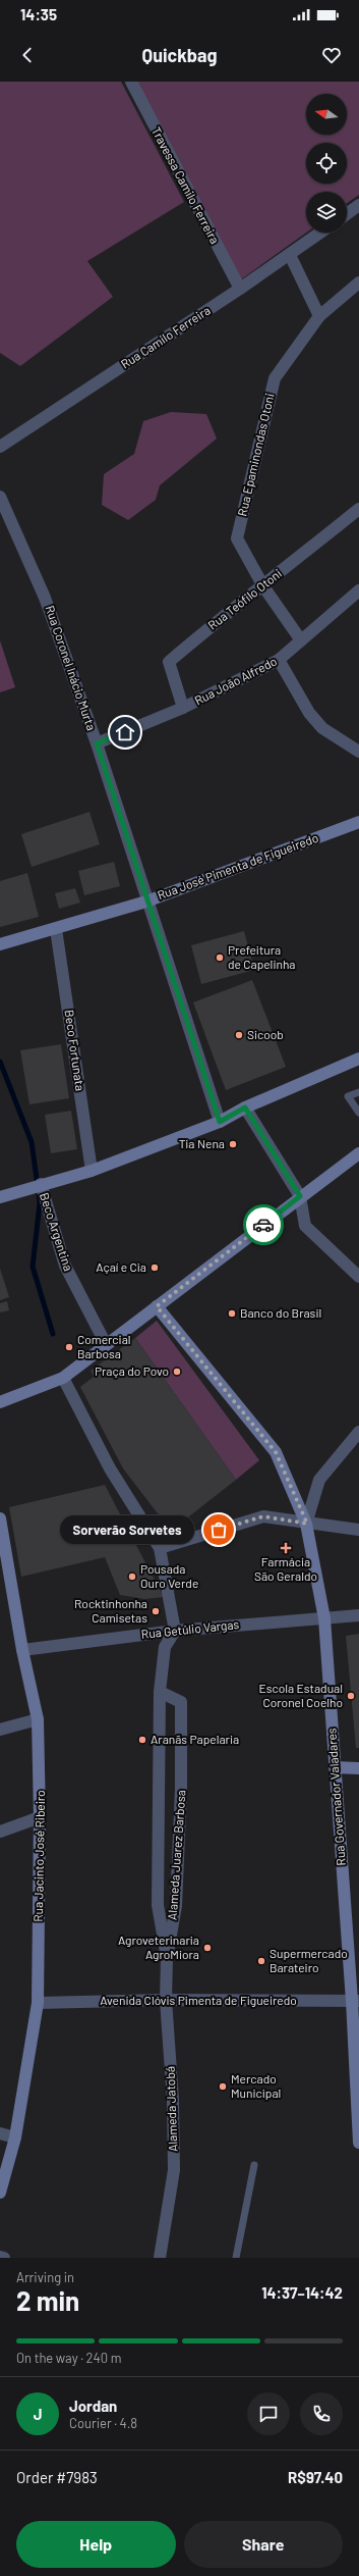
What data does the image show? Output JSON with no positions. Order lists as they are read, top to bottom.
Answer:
{
  "streets": {
    "street": [
      "Travessa Camilo Ferreira",
      "Rua Camilo Ferreira",
      "Rua Epaminondas Otoni",
      "Rua Teófilo Otoni",
      "Rua Coronel Inácio Murta",
      "Rua João Alfredo",
      "Rua José Pimenta de Figueiredo",
      "Beco Fortunata",
      "Beco Argentina",
      "Rua Getúlio Vargas",
      "Rua Governador Valadares",
      "Alameda Juarez Barbosa",
      "Rua Jacinto José Ribeiro",
      "Avenida Clóvis Pimenta de Figueiredo",
      "Alameda Jatobá"
    ]
  },
  "crossings": [
    ["Travessa Camilo Ferreira", "Rua Camilo Ferreira"],
    ["Rua Epaminondas Otoni", "Rua Teófilo Otoni"],
    ["Rua Epaminondas Otoni", "Rua João Alfredo"],
    ["Rua Teófilo Otoni", "Rua João Alfredo"],
    ["Rua Coronel Inácio Murta", "Rua João Alfredo"],
    ["Rua Coronel Inácio Murta", "Rua José Pimenta de Figueiredo"],
    ["Rua José Pimenta de Figueiredo", "Beco Fortunata"],
    ["Rua Getúlio Vargas", "Rua Governador Valadares"],
    ["Rua Getúlio Vargas", "Alameda Juarez Barbosa"],
    ["Rua Getúlio Vargas", "Rua Jacinto José Ribeiro"],
    ["Rua Governador Valadares", "Avenida Clóvis Pimenta de Figueiredo"],
    ["Alameda Juarez Barbosa", "Alameda Jatobá"],
    ["Rua Jacinto José Ribeiro", "Avenida Clóvis Pimenta de Figueiredo"],
    ["Avenida Clóvis Pimenta de Figueiredo", "Alameda Jatobá"]
  ],
  "places": {
    "other": [
      "Prefeitura de Capelinha",
      "Sicoob",
      "Tia Nena",
      "Açaí e Cia",
      "Banco do Brasil",
      "Comercial Barbosa",
      "Praça do Povo",
      "Sorverão Sorvetes",
      "Pousada Ouro Verde",
      "Rocktinhonha Camisetas",
      "Escola Estadual Coronel Coelho",
      "Aranãs Papelaria",
      "Agroveterinaria AgroMiora",
      "Supermercado Barateiro",
      "Mercado Municipal"
    ],
    "health": ["Farmácia São Geraldo"]
  },
  "north": "left",
  "page": {
    "status": "14:35",
    "header": "Quickbag",
    "bubble": "Sorverão Sorvetes",
    "heading": ["2 min", "Arriving in", "14:37–14:42"],
    "panel": [
      "Jordan",
      "Courier · 4.8",
      "Order #7983",
      "R$97.40"
    ],
    "bar": "On the way · 240 m",
    "round": "J",
    "buttons": ["Help", "Share"]
  }
}
